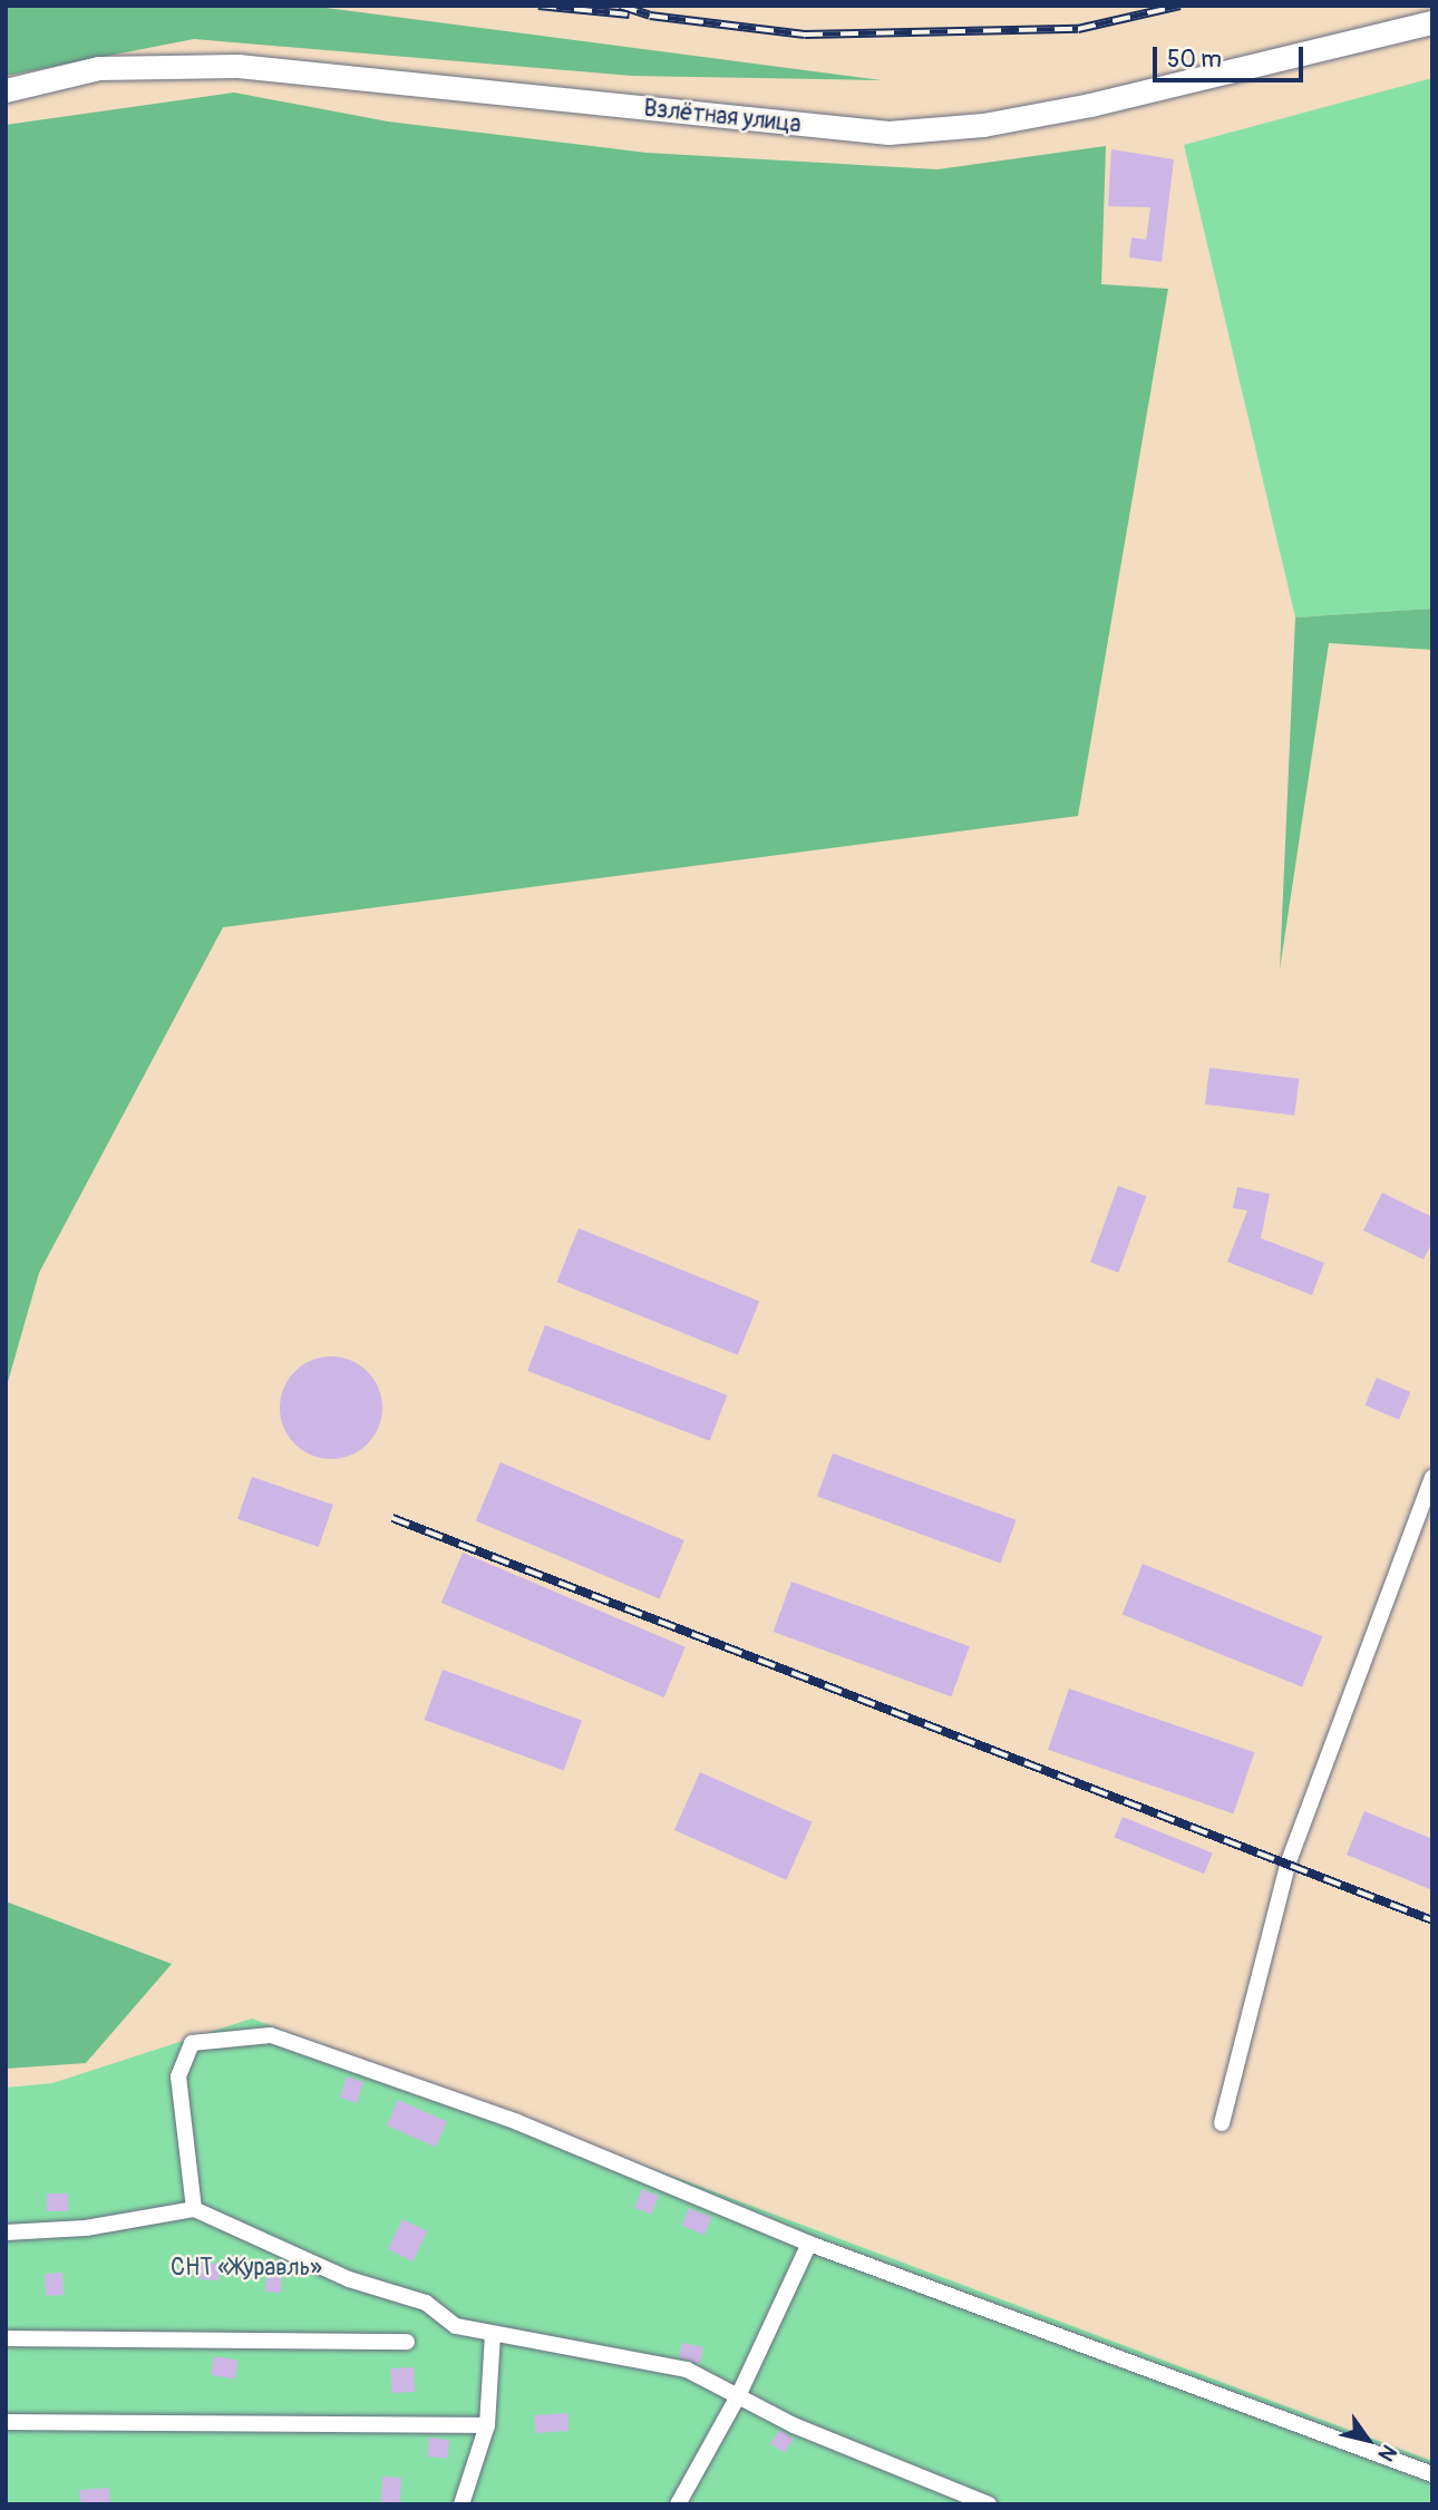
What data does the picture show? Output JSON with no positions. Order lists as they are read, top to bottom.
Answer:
{
  "streets": {
    "street": ["Взлётная улица"]
  },
  "parks": ["СНТ «Журавль»"],
  "scale_bar": "50 m",
  "north": "bottom right"
}
